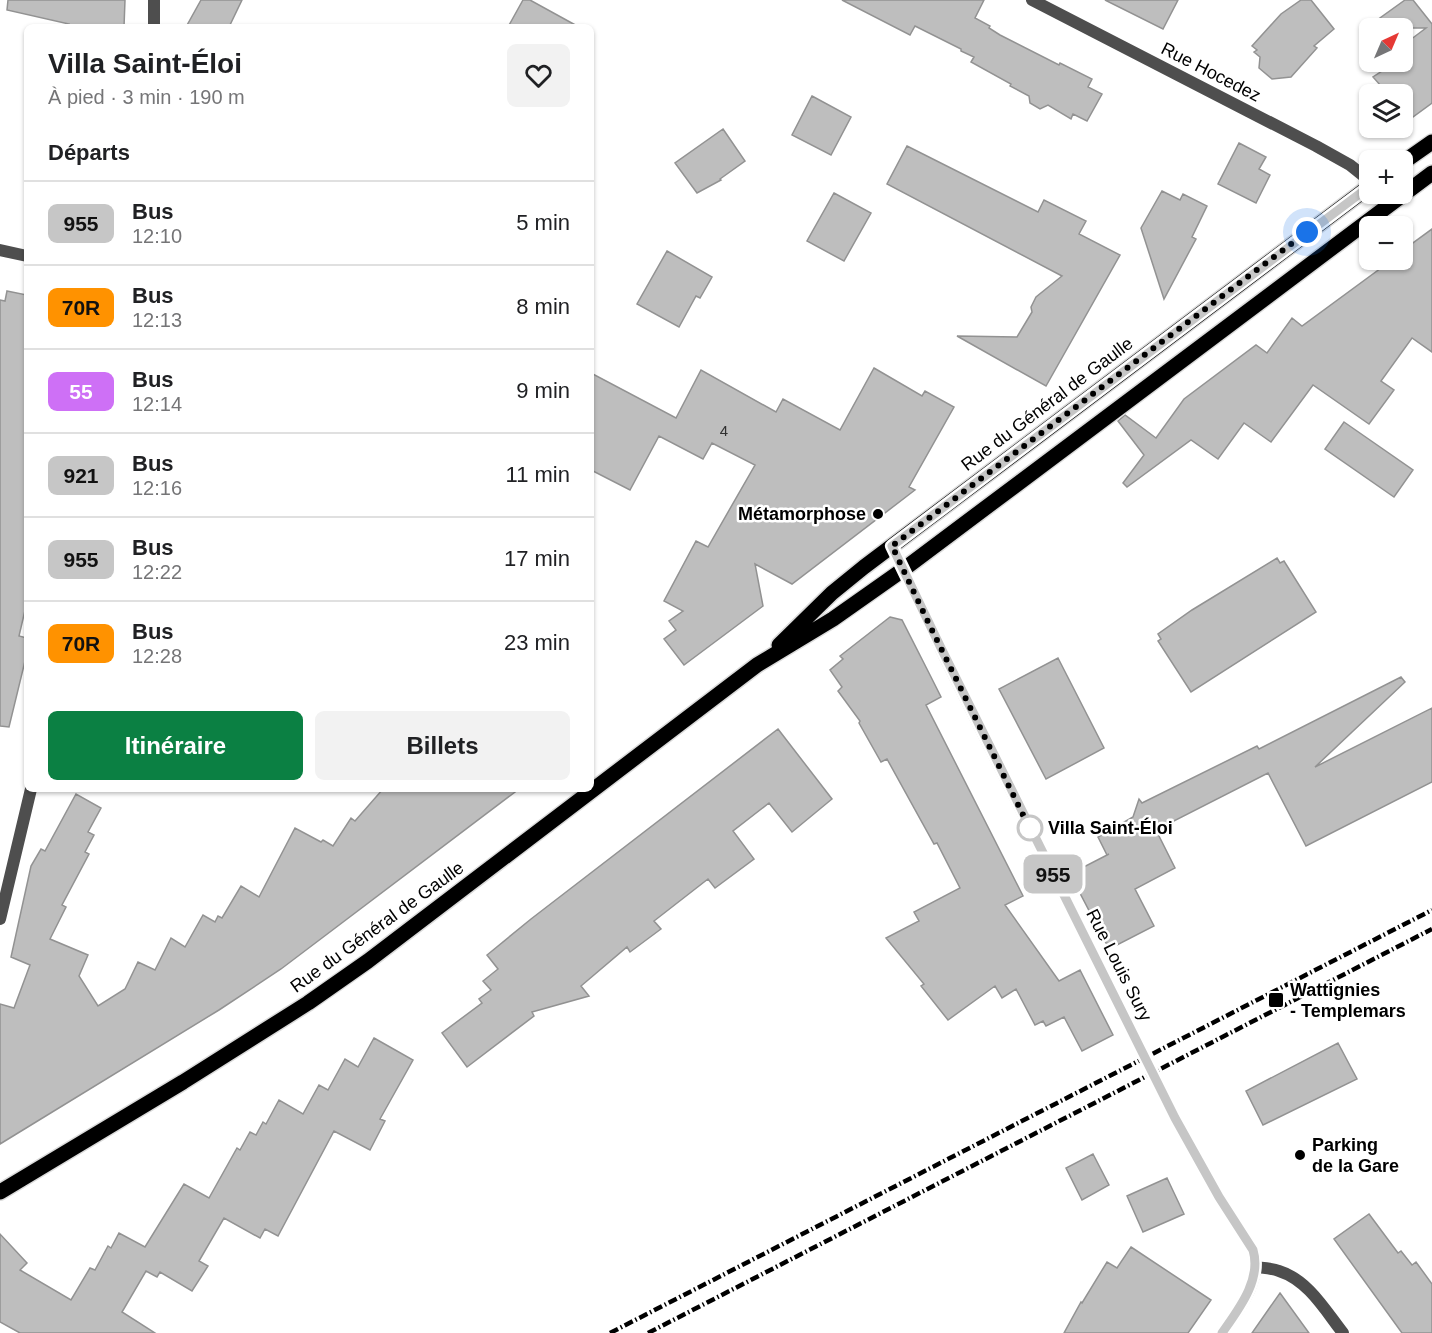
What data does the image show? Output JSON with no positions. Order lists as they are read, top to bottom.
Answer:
{
  "streets": {
    "main road": ["Rue du Général de Gaulle", "Rue Louis Sury"],
    "street": ["Rue Hocedez"]
  },
  "crossings": [
    ["Rue du Général de Gaulle", "Rue Louis Sury"]
  ],
  "places": {
    "other": ["Métamorphose", "Villa Saint-Éloi", "Parking de la Gare"],
    "transit": ["Wattignies - Templemars"]
  },
  "lines": ["bus line 955"],
  "house_numbers": ["4"],
  "north": "top right",
  "page": {
    "on_map": "955",
    "map_buttons": ["+", "−"],
    "heading": [
      ["Villa Saint-Éloi", "À pied · 3 min · 190 m"],
      "Départs"
    ],
    "list": [
      {
        "mark": "955",
        "name": "Bus",
        "note": "12:10",
        "value": "5 min"
      },
      {
        "mark": "70R",
        "name": "Bus",
        "note": "12:13",
        "value": "8 min"
      },
      {
        "mark": "55",
        "name": "Bus",
        "note": "12:14",
        "value": "9 min"
      },
      {
        "mark": "921",
        "name": "Bus",
        "note": "12:16",
        "value": "11 min"
      },
      {
        "mark": "955",
        "name": "Bus",
        "note": "12:22",
        "value": "17 min"
      },
      {
        "mark": "70R",
        "name": "Bus",
        "note": "12:28",
        "value": "23 min"
      }
    ],
    "buttons": ["Itinéraire", "Billets"]
  }
}
